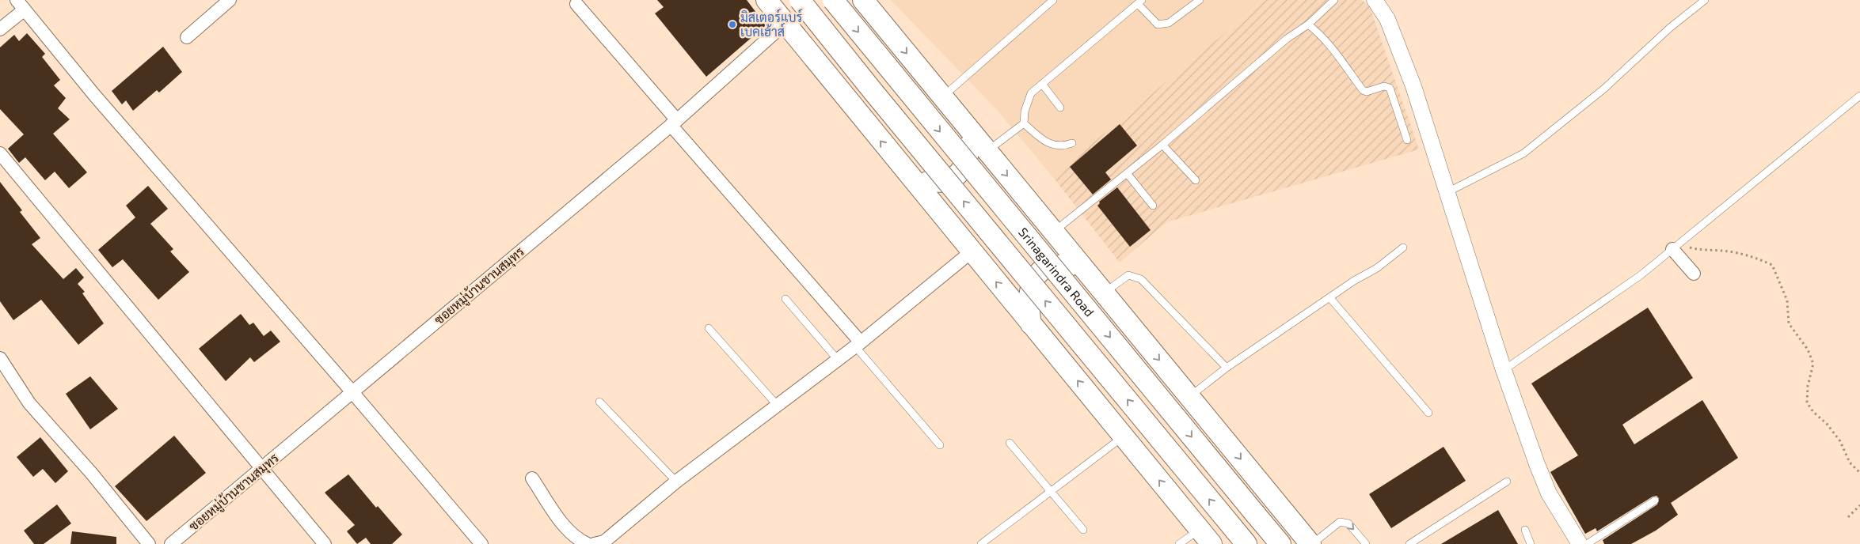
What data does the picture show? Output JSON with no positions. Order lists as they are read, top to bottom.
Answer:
{
  "streets": {
    "main road": ["Srinagarindra Road"],
    "street": ["ซอยหมู่บ้านชานสมุทร"]
  },
  "places": ["มิสเตอร์แบร์ เบคเฮ้าส์"]
}
